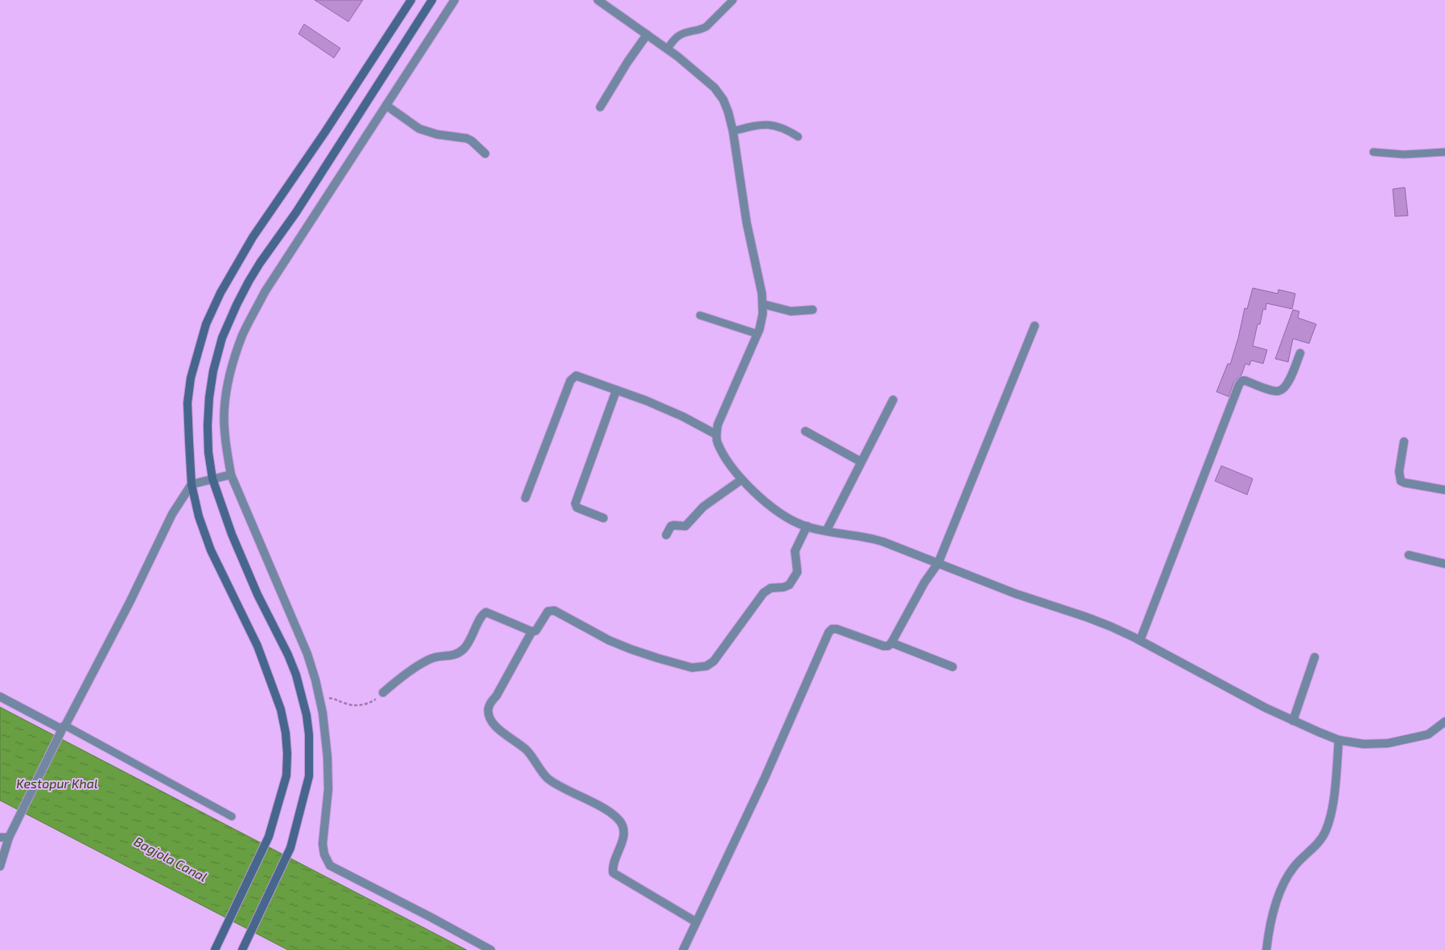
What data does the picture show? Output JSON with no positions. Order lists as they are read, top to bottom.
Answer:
{
  "water": ["Kestopur Khal", "Bagjola Canal"]
}
